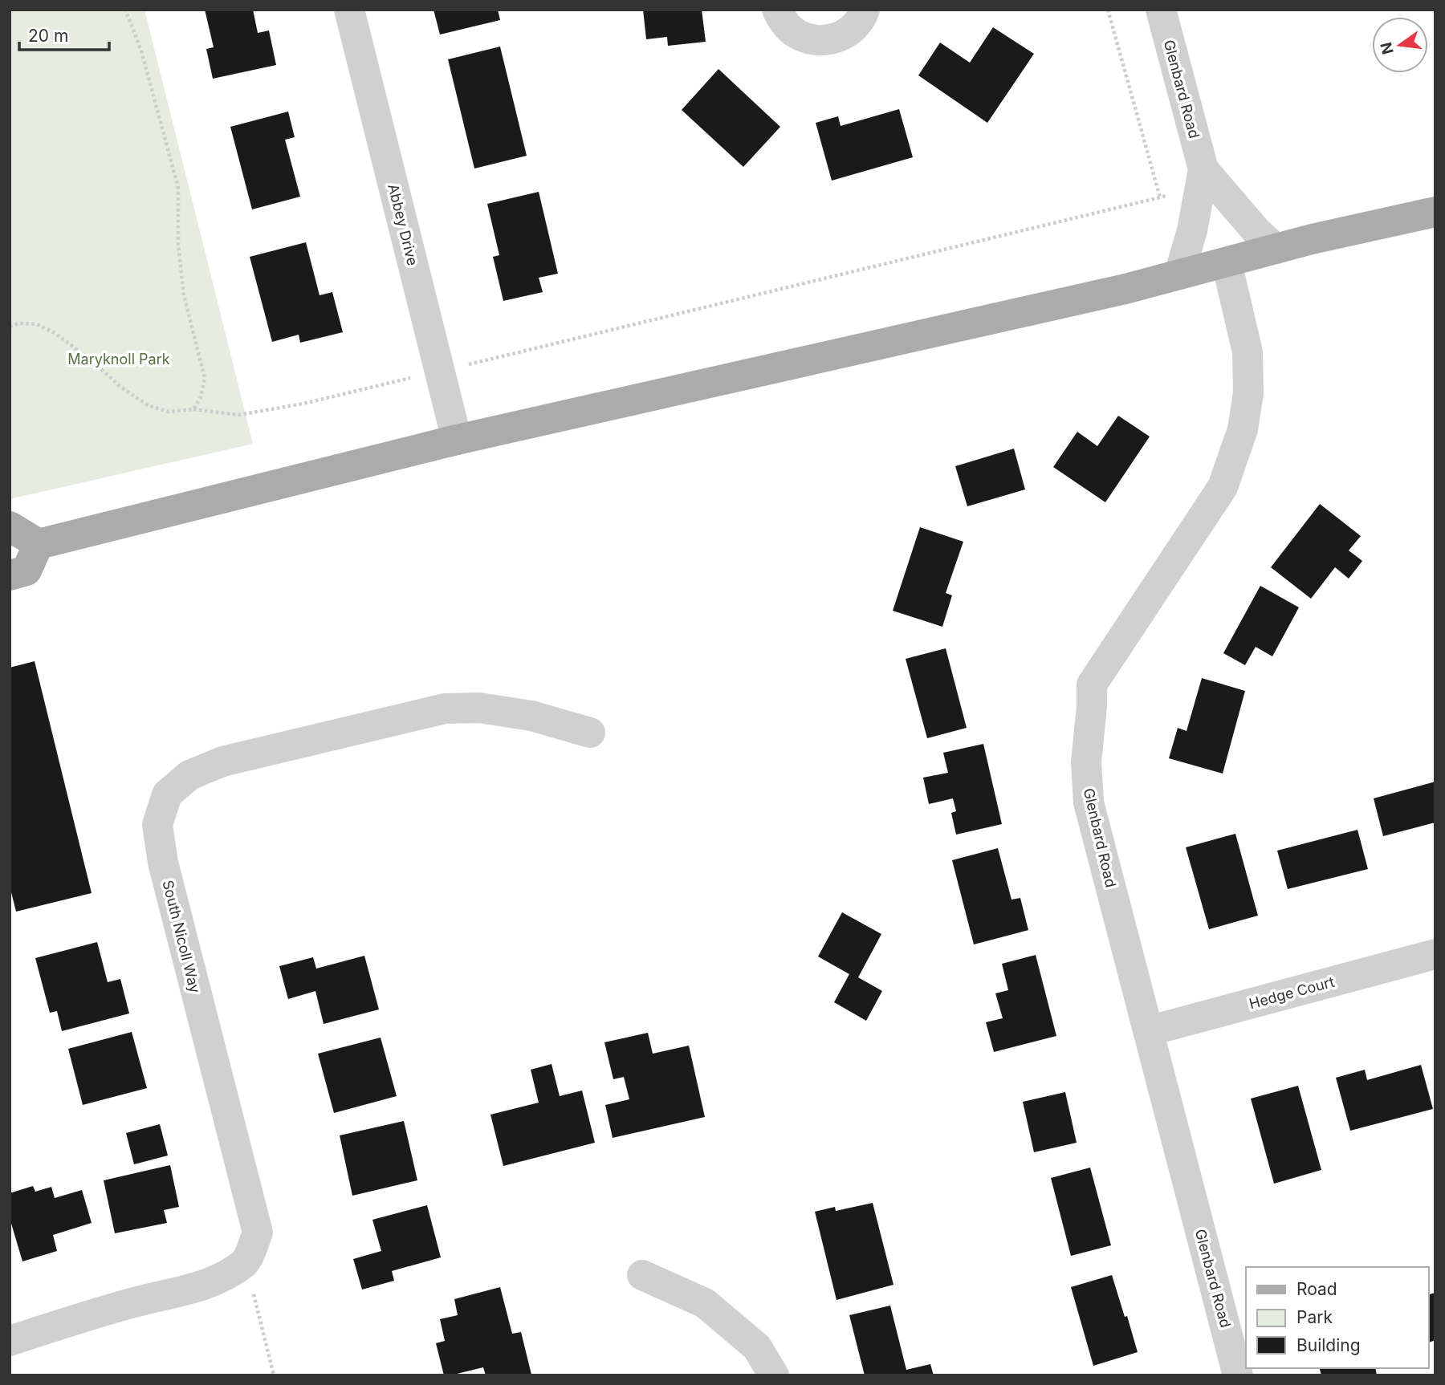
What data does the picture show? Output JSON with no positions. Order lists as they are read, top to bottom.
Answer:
{
  "streets": {
    "street": [
      "Glenbard Road",
      "Abbey Drive",
      "South Nicoll Way",
      "Hedge Court"
    ]
  },
  "crossings": [
    ["Glenbard Road", "Hedge Court"]
  ],
  "parks": ["Maryknoll Park"],
  "legend": ["Road", "Park", "Building"],
  "scale_bar": "20 m",
  "north": "left"
}
